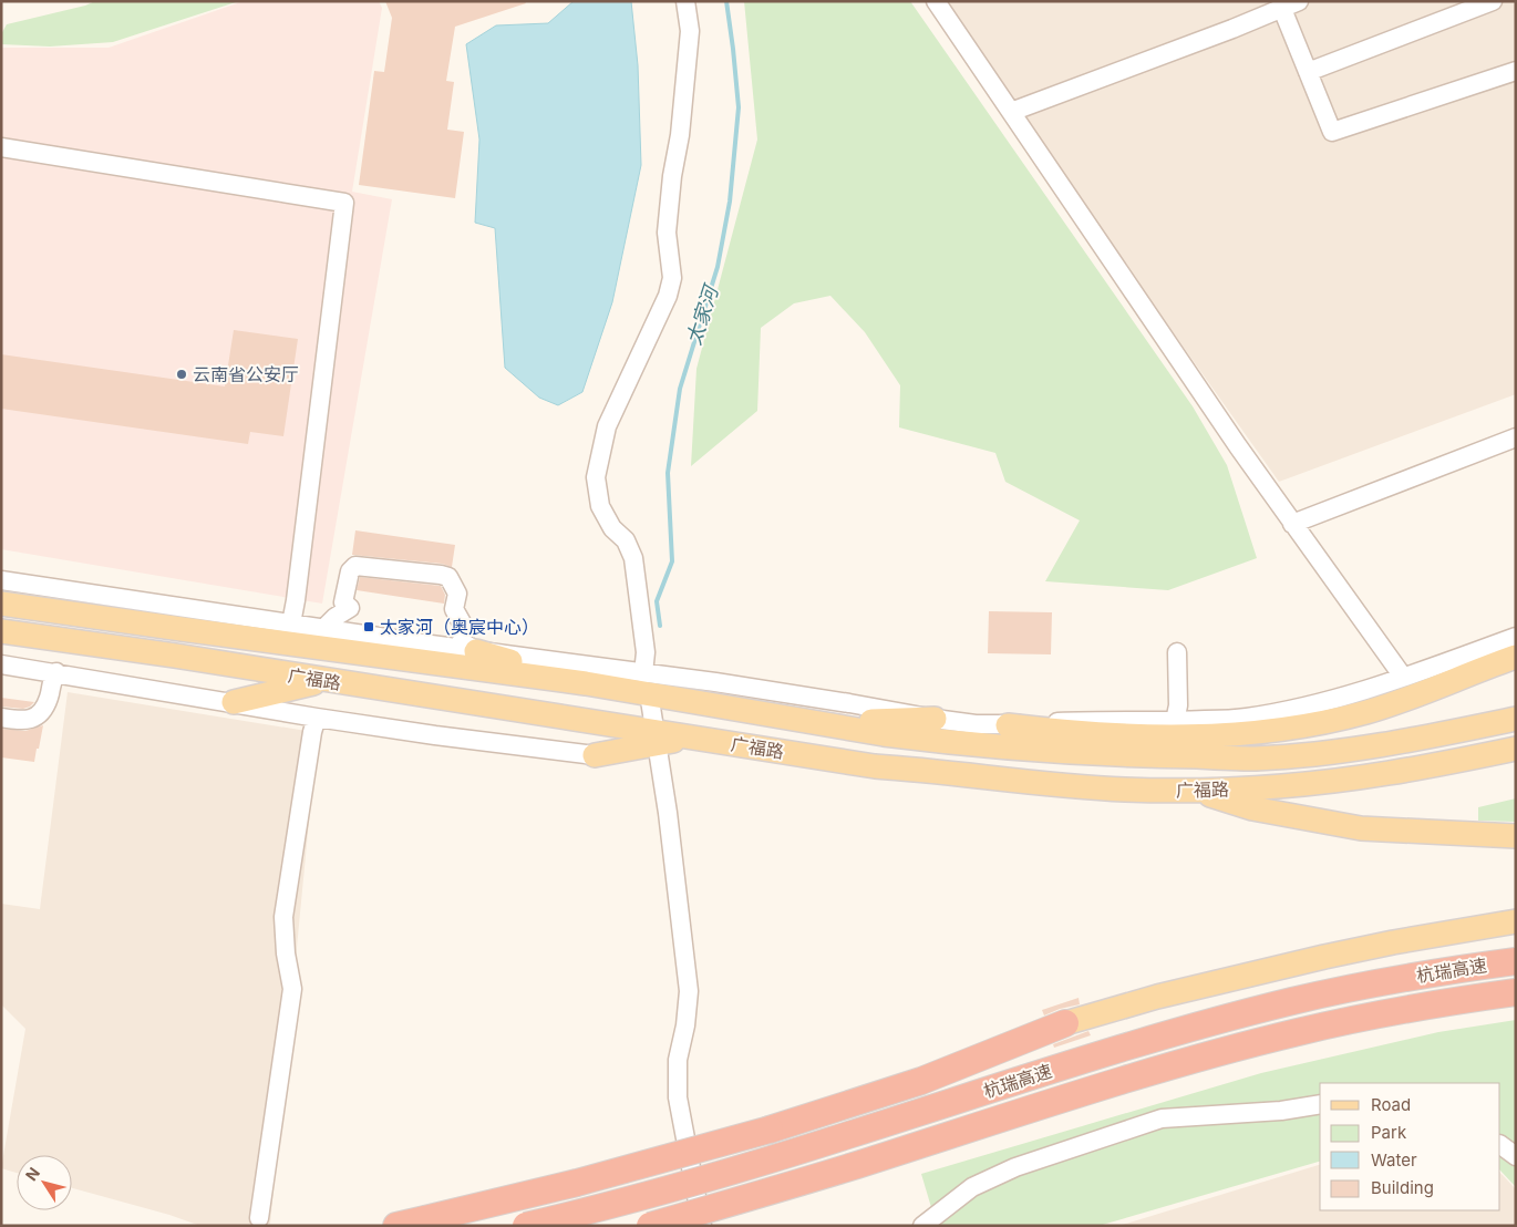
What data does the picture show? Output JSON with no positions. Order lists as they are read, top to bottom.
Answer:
{
  "streets": {
    "highway": ["杭瑞高速"],
    "main road": ["广福路"]
  },
  "water": ["太家河"],
  "places": {
    "other": ["云南省公安厅"],
    "transit": ["太家河（奥宸中心）"]
  },
  "legend": [
    "Road",
    "Park",
    "Water",
    "Building"
  ],
  "north": "top left"
}
